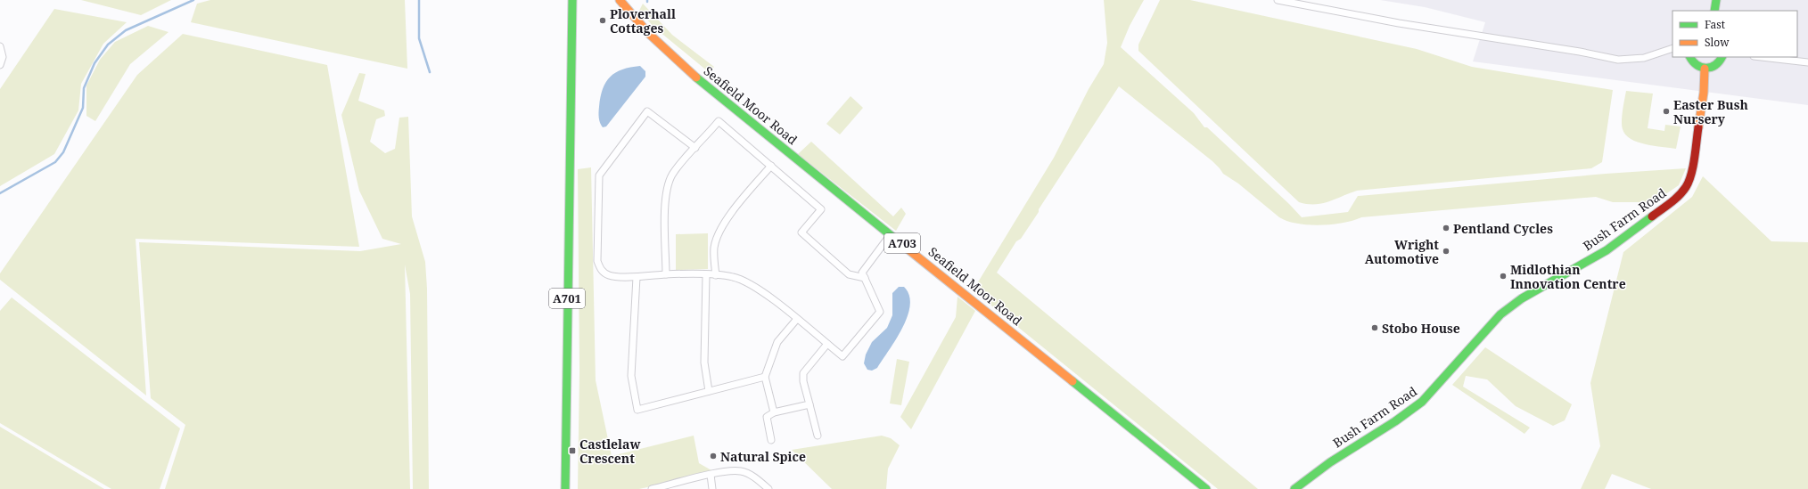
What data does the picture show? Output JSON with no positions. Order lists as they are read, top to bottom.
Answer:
{
  "streets": {
    "main road": [
      "Seafield Moor Road",
      "Bush Farm Road",
      "A703",
      "A701"
    ]
  },
  "places": {
    "other": [
      "Ploverhall Cottages",
      "Easter Bush Nursery",
      "Pentland Cycles",
      "Wright Automotive",
      "Midlothian Innovation Centre",
      "Stobo House",
      "Natural Spice"
    ],
    "transit": ["Castlelaw Crescent"]
  },
  "legend": ["Fast", "Slow"]
}
